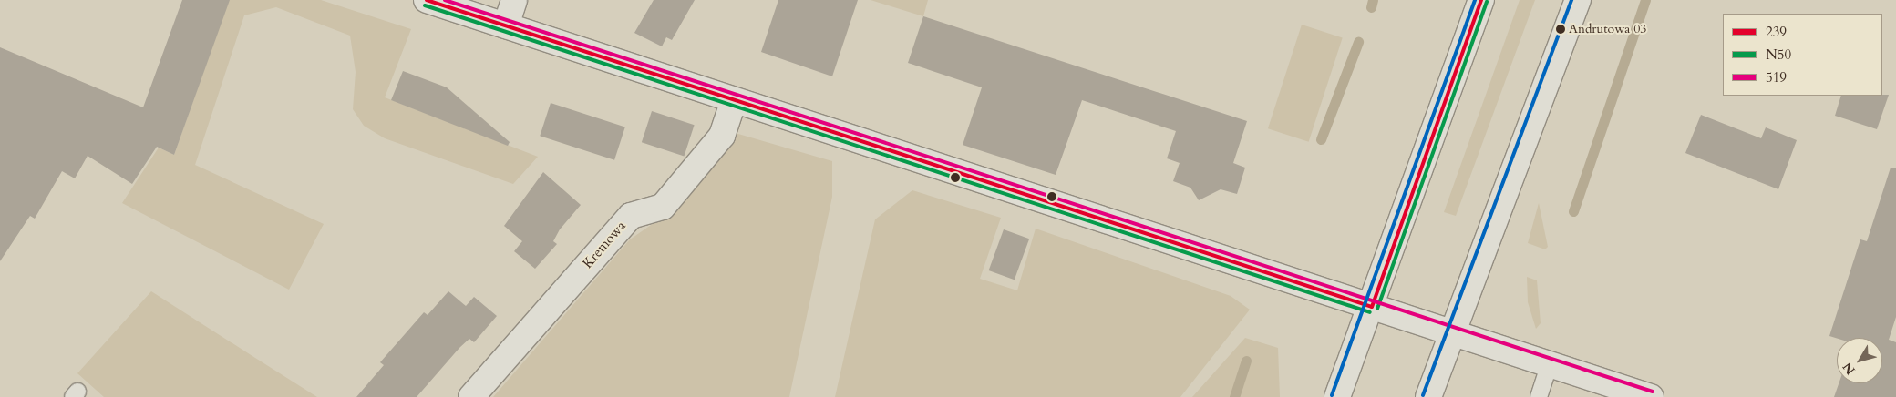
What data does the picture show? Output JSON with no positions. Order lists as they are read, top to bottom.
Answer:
{
  "streets": {
    "street": ["Kremowa"]
  },
  "places": ["Andrutowa 03"],
  "lines": ["transit line 239", "transit line 519", "transit line N50"],
  "legend": ["239", "N50", "519"],
  "north": "bottom left"
}
